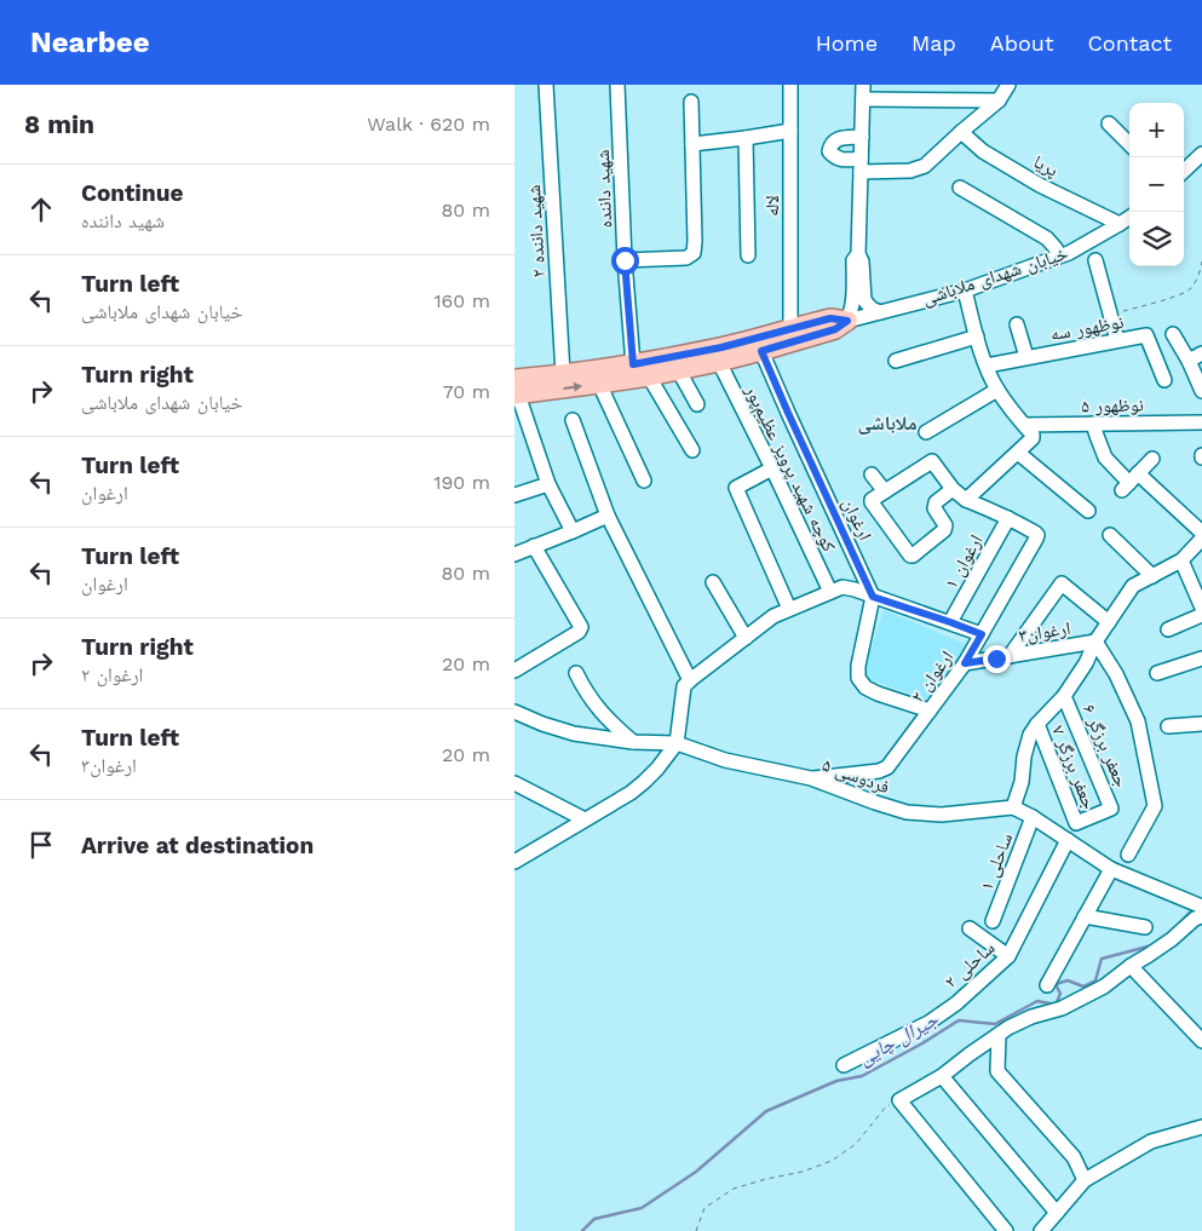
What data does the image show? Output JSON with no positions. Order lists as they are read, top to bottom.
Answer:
{
  "streets": {
    "main road": ["خیابان شهدای ملاباشی"],
    "street": [
      "پریا",
      "شهید داننده",
      "لاله",
      "شهید داننده ۲",
      "نوظهور سه",
      "نوظهور ۵",
      "کوچه شهید پرویز عظیم‌پور",
      "ارغوان",
      "ارغوان ۱",
      "ارغوان۳",
      "ارغوان ۲",
      "جعفر برزگر ۶",
      "جعفر برزگر ۷",
      "فردوسی ۵",
      "ساحلی ۱",
      "ساحلی ۲"
    ]
  },
  "crossings": [
    ["پریا", "خیابان شهدای ملاباشی"],
    ["شهید داننده", "خیابان شهدای ملاباشی"],
    ["لاله", "خیابان شهدای ملاباشی"],
    ["شهید داننده ۲", "خیابان شهدای ملاباشی"],
    ["خیابان شهدای ملاباشی", "کوچه شهید پرویز عظیم‌پور"],
    ["خیابان شهدای ملاباشی", "ارغوان"],
    ["ارغوان ۱", "ارغوان ۲"],
    ["ارغوان۳", "ارغوان ۲"],
    ["ارغوان ۲", "فردوسی ۵"],
    ["جعفر برزگر ۶", "جعفر برزگر ۷"]
  ],
  "districts": ["ملاباشی"],
  "water": ["جیرال چایی"],
  "page": {
    "header": "Nearbee",
    "nav": [
      "Home",
      "Map",
      "About",
      "Contact"
    ],
    "heading": ["8 min", "Walk · 620 m"],
    "map_buttons": ["+", "−"],
    "list": [
      ["Continue", "شهید داننده", "80 m"],
      ["Turn left", "خیابان شهدای ملاباشی", "160 m"],
      ["Turn right", "خیابان شهدای ملاباشی", "70 m"],
      ["Turn left", "ارغوان", "190 m"],
      ["Turn left", "ارغوان", "80 m"],
      ["Turn right", "ارغوان ۲", "20 m"],
      ["Turn left", "ارغوان۳", "20 m"],
      "Arrive at destination"
    ]
  }
}
